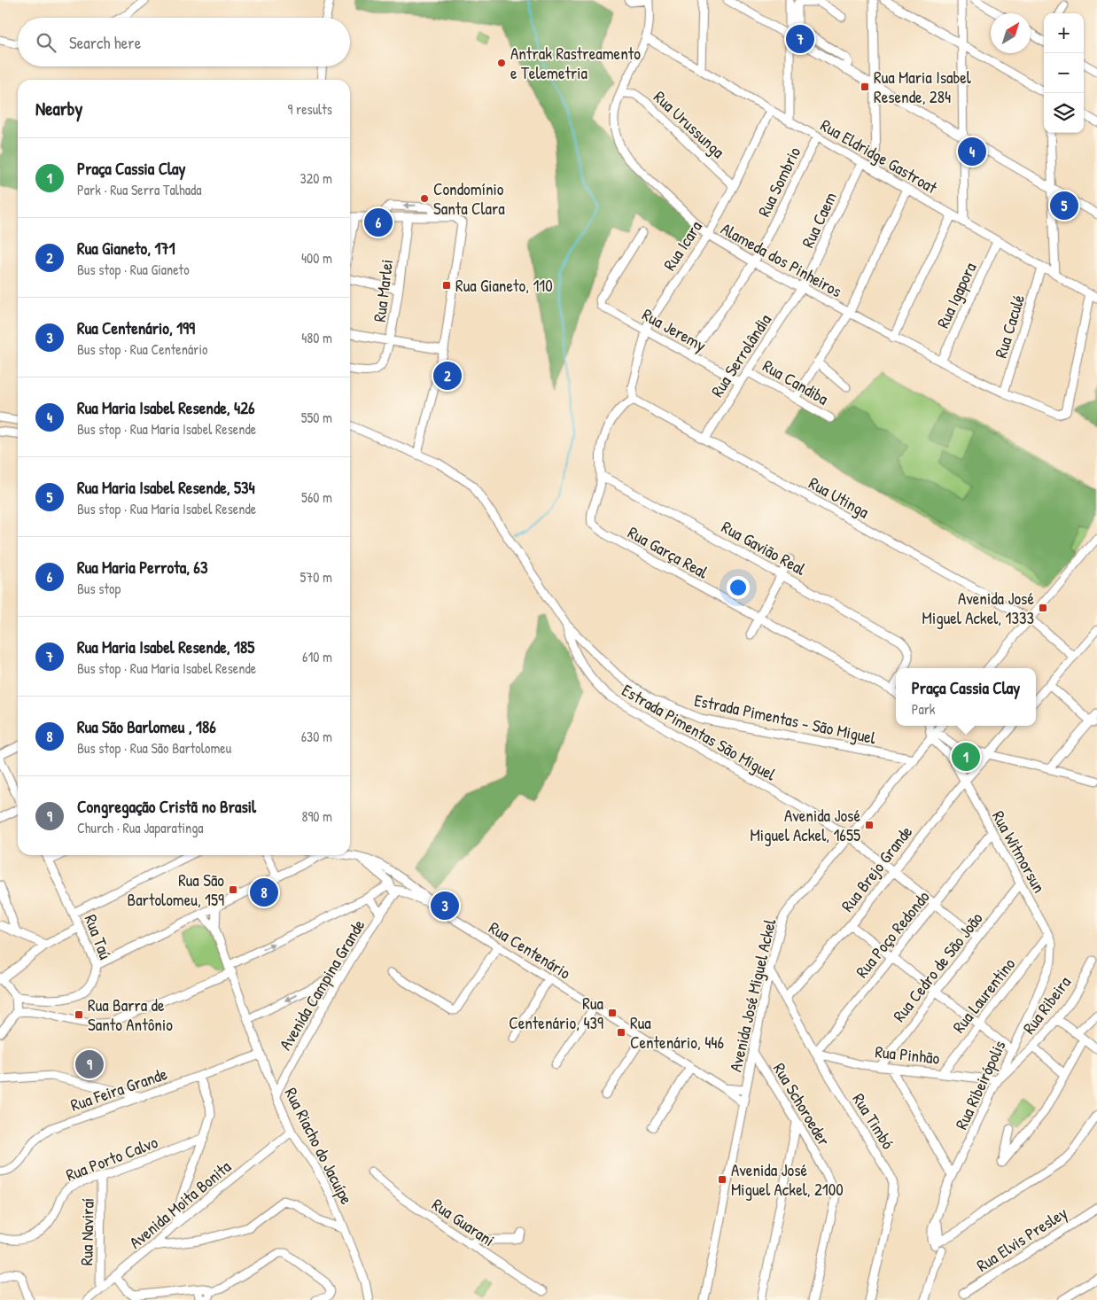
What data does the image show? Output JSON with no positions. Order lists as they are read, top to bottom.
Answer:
{
  "streets": {
    "street": [
      "Rua Urussunga",
      "Rua Eldridge Gastroat",
      "Rua Sombrio",
      "Rua Caem",
      "Rua Icara",
      "Alameda dos Pinheiros",
      "Rua Marlei",
      "Rua Igapora",
      "Rua Caculé",
      "Rua Jeremy",
      "Rua Serrolândia",
      "Rua Candiba",
      "Rua Utinga",
      "Rua Gavião Real",
      "Rua Garça Real",
      "Estrada Pimentas - São Miguel",
      "Estrada Pimentas São Miguel",
      "Rua Witmorsun",
      "Rua Brejo Grande",
      "Rua Poço Redondo",
      "Rua Taú",
      "Rua Centenário",
      "Rua Cedro de São João",
      "Avenida Campina Grande",
      "Avenida José Miguel Ackel",
      "Rua Laurentino",
      "Rua Ribeira",
      "Rua Pinhão",
      "Rua Ribeirópolis",
      "Rua Feira Grande",
      "Rua Schoroeder",
      "Rua Timbó",
      "Rua Riacho do Jacuípe",
      "Rua Porto Calvo",
      "Avenida Moita Bonita",
      "Rua Guarani",
      "Rua Naviraí",
      "Rua Elvis Presley"
    ]
  },
  "crossings": [
    ["Rua Urussunga", "Rua Icara"],
    ["Rua Urussunga", "Alameda dos Pinheiros"],
    ["Rua Eldridge Gastroat", "Rua Sombrio"],
    ["Rua Eldridge Gastroat", "Rua Caem"],
    ["Rua Eldridge Gastroat", "Rua Icara"],
    ["Rua Eldridge Gastroat", "Alameda dos Pinheiros"],
    ["Rua Eldridge Gastroat", "Rua Igapora"],
    ["Rua Eldridge Gastroat", "Rua Caculé"],
    ["Rua Sombrio", "Alameda dos Pinheiros"],
    ["Rua Sombrio", "Rua Jeremy"],
    ["Rua Caem", "Alameda dos Pinheiros"],
    ["Rua Caem", "Rua Serrolândia"],
    ["Rua Icara", "Alameda dos Pinheiros"],
    ["Rua Icara", "Rua Jeremy"],
    ["Rua Icara", "Rua Utinga"],
    ["Rua Icara", "Rua Garça Real"],
    ["Alameda dos Pinheiros", "Rua Igapora"],
    ["Alameda dos Pinheiros", "Rua Caculé"],
    ["Alameda dos Pinheiros", "Rua Serrolândia"],
    ["Rua Jeremy", "Rua Serrolândia"],
    ["Rua Serrolândia", "Rua Candiba"],
    ["Rua Serrolândia", "Rua Utinga"],
    ["Rua Utinga", "Rua Garça Real"],
    ["Rua Gavião Real", "Rua Garça Real"],
    ["Estrada Pimentas - São Miguel", "Estrada Pimentas São Miguel"],
    ["Estrada Pimentas São Miguel", "Rua Brejo Grande"],
    ["Estrada Pimentas São Miguel", "Rua Poço Redondo"],
    ["Estrada Pimentas São Miguel", "Rua Cedro de São João"],
    ["Estrada Pimentas São Miguel", "Avenida José Miguel Ackel"],
    ["Rua Witmorsun", "Rua Brejo Grande"],
    ["Rua Witmorsun", "Rua Poço Redondo"],
    ["Rua Witmorsun", "Rua Cedro de São João"],
    ["Rua Witmorsun", "Avenida José Miguel Ackel"],
    ["Rua Witmorsun", "Rua Laurentino"],
    ["Rua Witmorsun", "Rua Ribeirópolis"],
    ["Rua Brejo Grande", "Rua Timbó"],
    ["Rua Poço Redondo", "Rua Pinhão"],
    ["Rua Poço Redondo", "Rua Timbó"],
    ["Rua Centenário", "Avenida Campina Grande"],
    ["Rua Centenário", "Avenida José Miguel Ackel"],
    ["Rua Cedro de São João", "Rua Pinhão"],
    ["Avenida Campina Grande", "Rua Riacho do Jacuípe"],
    ["Avenida José Miguel Ackel", "Rua Schoroeder"],
    ["Avenida José Miguel Ackel", "Rua Timbó"],
    ["Rua Laurentino", "Rua Pinhão"],
    ["Rua Laurentino", "Rua Ribeirópolis"],
    ["Rua Ribeira", "Rua Pinhão"],
    ["Rua Ribeira", "Rua Ribeirópolis"],
    ["Rua Pinhão", "Rua Ribeirópolis"],
    ["Rua Pinhão", "Rua Timbó"],
    ["Rua Feira Grande", "Rua Riacho do Jacuípe"],
    ["Rua Riacho do Jacuípe", "Avenida Moita Bonita"],
    ["Rua Porto Calvo", "Rua Naviraí"],
    ["Avenida Moita Bonita", "Rua Naviraí"]
  ],
  "places": {
    "other": ["Antrak Rastreamento e Telemetria", "Condomínio Santa Clara"],
    "transit": [
      "Rua Maria Isabel Resende, 284",
      "Rua Gianeto, 110",
      "Avenida José Miguel Ackel, 1333",
      "Avenida José Miguel Ackel, 1655",
      "Rua São Bartolomeu, 159",
      "Rua Centenário, 439",
      "Rua Barra de Santo Antônio",
      "Rua Centenário, 446",
      "Avenida José Miguel Ackel, 2100"
    ]
  },
  "north": "top right",
  "page": {
    "map_buttons": ["+", "−"],
    "search": "Search here",
    "pins": [
      "7",
      "4",
      "5",
      "6",
      "2",
      "1",
      "8",
      "3",
      "9"
    ],
    "heading": ["Nearby", "9 results"],
    "list": [
      {
        "mark": "1",
        "name": "Praça Cassia Clay",
        "note": "Park · Rua Serra Talhada",
        "value": "320 m"
      },
      {
        "mark": "2",
        "name": "Rua Gianeto, 171",
        "note": "Bus stop · Rua Gianeto",
        "value": "400 m"
      },
      {
        "mark": "3",
        "name": "Rua Centenário, 199",
        "note": "Bus stop · Rua Centenário",
        "value": "480 m"
      },
      {
        "mark": "4",
        "name": "Rua Maria Isabel Resende, 426",
        "note": "Bus stop · Rua Maria Isabel Resende",
        "value": "550 m"
      },
      {
        "mark": "5",
        "name": "Rua Maria Isabel Resende, 534",
        "note": "Bus stop · Rua Maria Isabel Resende",
        "value": "560 m"
      },
      {
        "mark": "6",
        "name": "Rua Maria Perrota, 63",
        "note": "Bus stop",
        "value": "570 m"
      },
      {
        "mark": "7",
        "name": "Rua Maria Isabel Resende, 185",
        "note": "Bus stop · Rua Maria Isabel Resende",
        "value": "610 m"
      },
      {
        "mark": "8",
        "name": "Rua São Barlomeu , 186",
        "note": "Bus stop · Rua São Bartolomeu",
        "value": "630 m"
      },
      {
        "mark": "9",
        "name": "Congregação Cristã no Brasil",
        "note": "Church · Rua Japaratinga",
        "value": "890 m"
      }
    ],
    "popup": ["Praça Cassia Clay", "Park"]
  }
}
